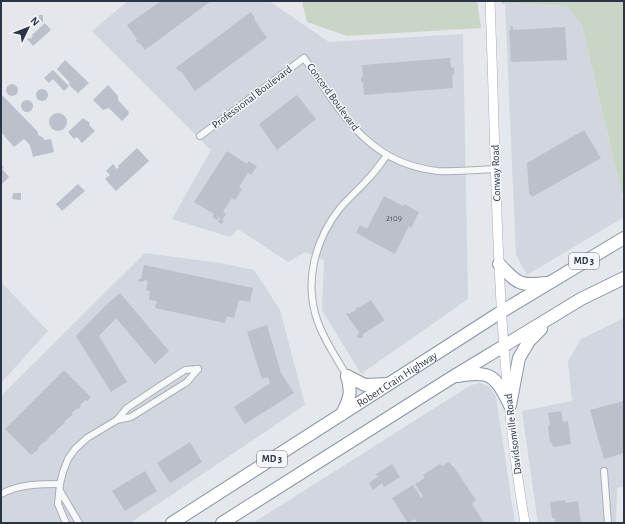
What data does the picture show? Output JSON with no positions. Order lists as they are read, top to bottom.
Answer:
{
  "streets": {
    "highway": ["MD 3", "Robert Crain Highway"],
    "street": [
      "Professional Boulevard",
      "Concord Boulevard",
      "Conway Road",
      "Davidsonville Road"
    ]
  },
  "crossings": [
    ["Professional Boulevard", "Concord Boulevard"],
    ["Concord Boulevard", "Conway Road"],
    ["Conway Road", "MD 3"],
    ["Conway Road", "Robert Crain Highway"],
    ["Conway Road", "Davidsonville Road"],
    ["MD 3", "Davidsonville Road"]
  ],
  "house_numbers": ["2109"],
  "north": "top right"
}
